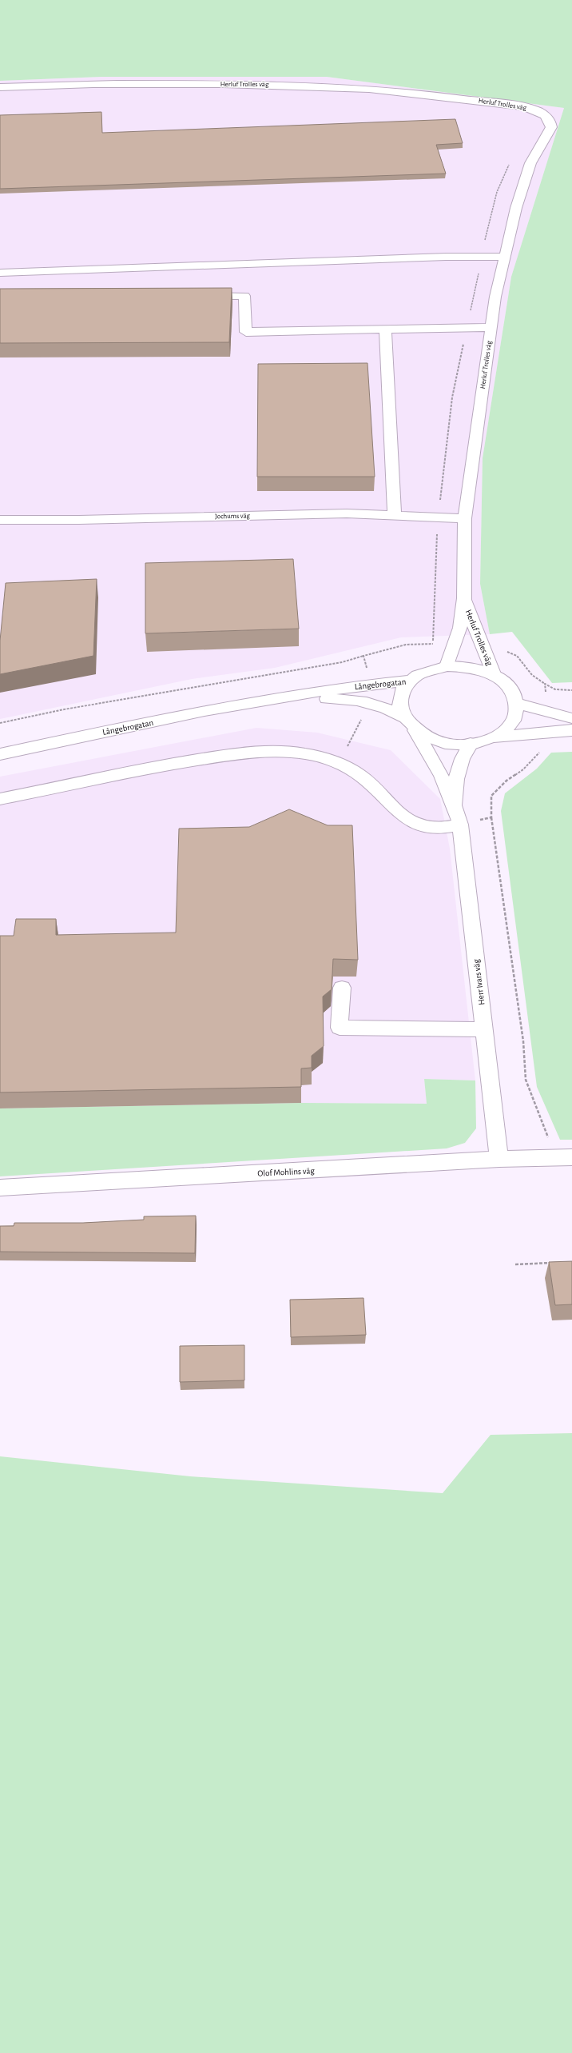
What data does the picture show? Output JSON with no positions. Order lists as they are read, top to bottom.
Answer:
{
  "streets": {
    "street": [
      "Herluf Trolles väg",
      "Jochums väg",
      "Långebrogatan",
      "Herr Ivars väg",
      "Olof Mohlins väg"
    ]
  },
  "crossings": [
    ["Herluf Trolles väg", "Jochums väg"],
    ["Herluf Trolles väg", "Långebrogatan"],
    ["Herluf Trolles väg", "Herr Ivars väg"],
    ["Långebrogatan", "Herr Ivars väg"],
    ["Herr Ivars väg", "Olof Mohlins väg"]
  ]
}
